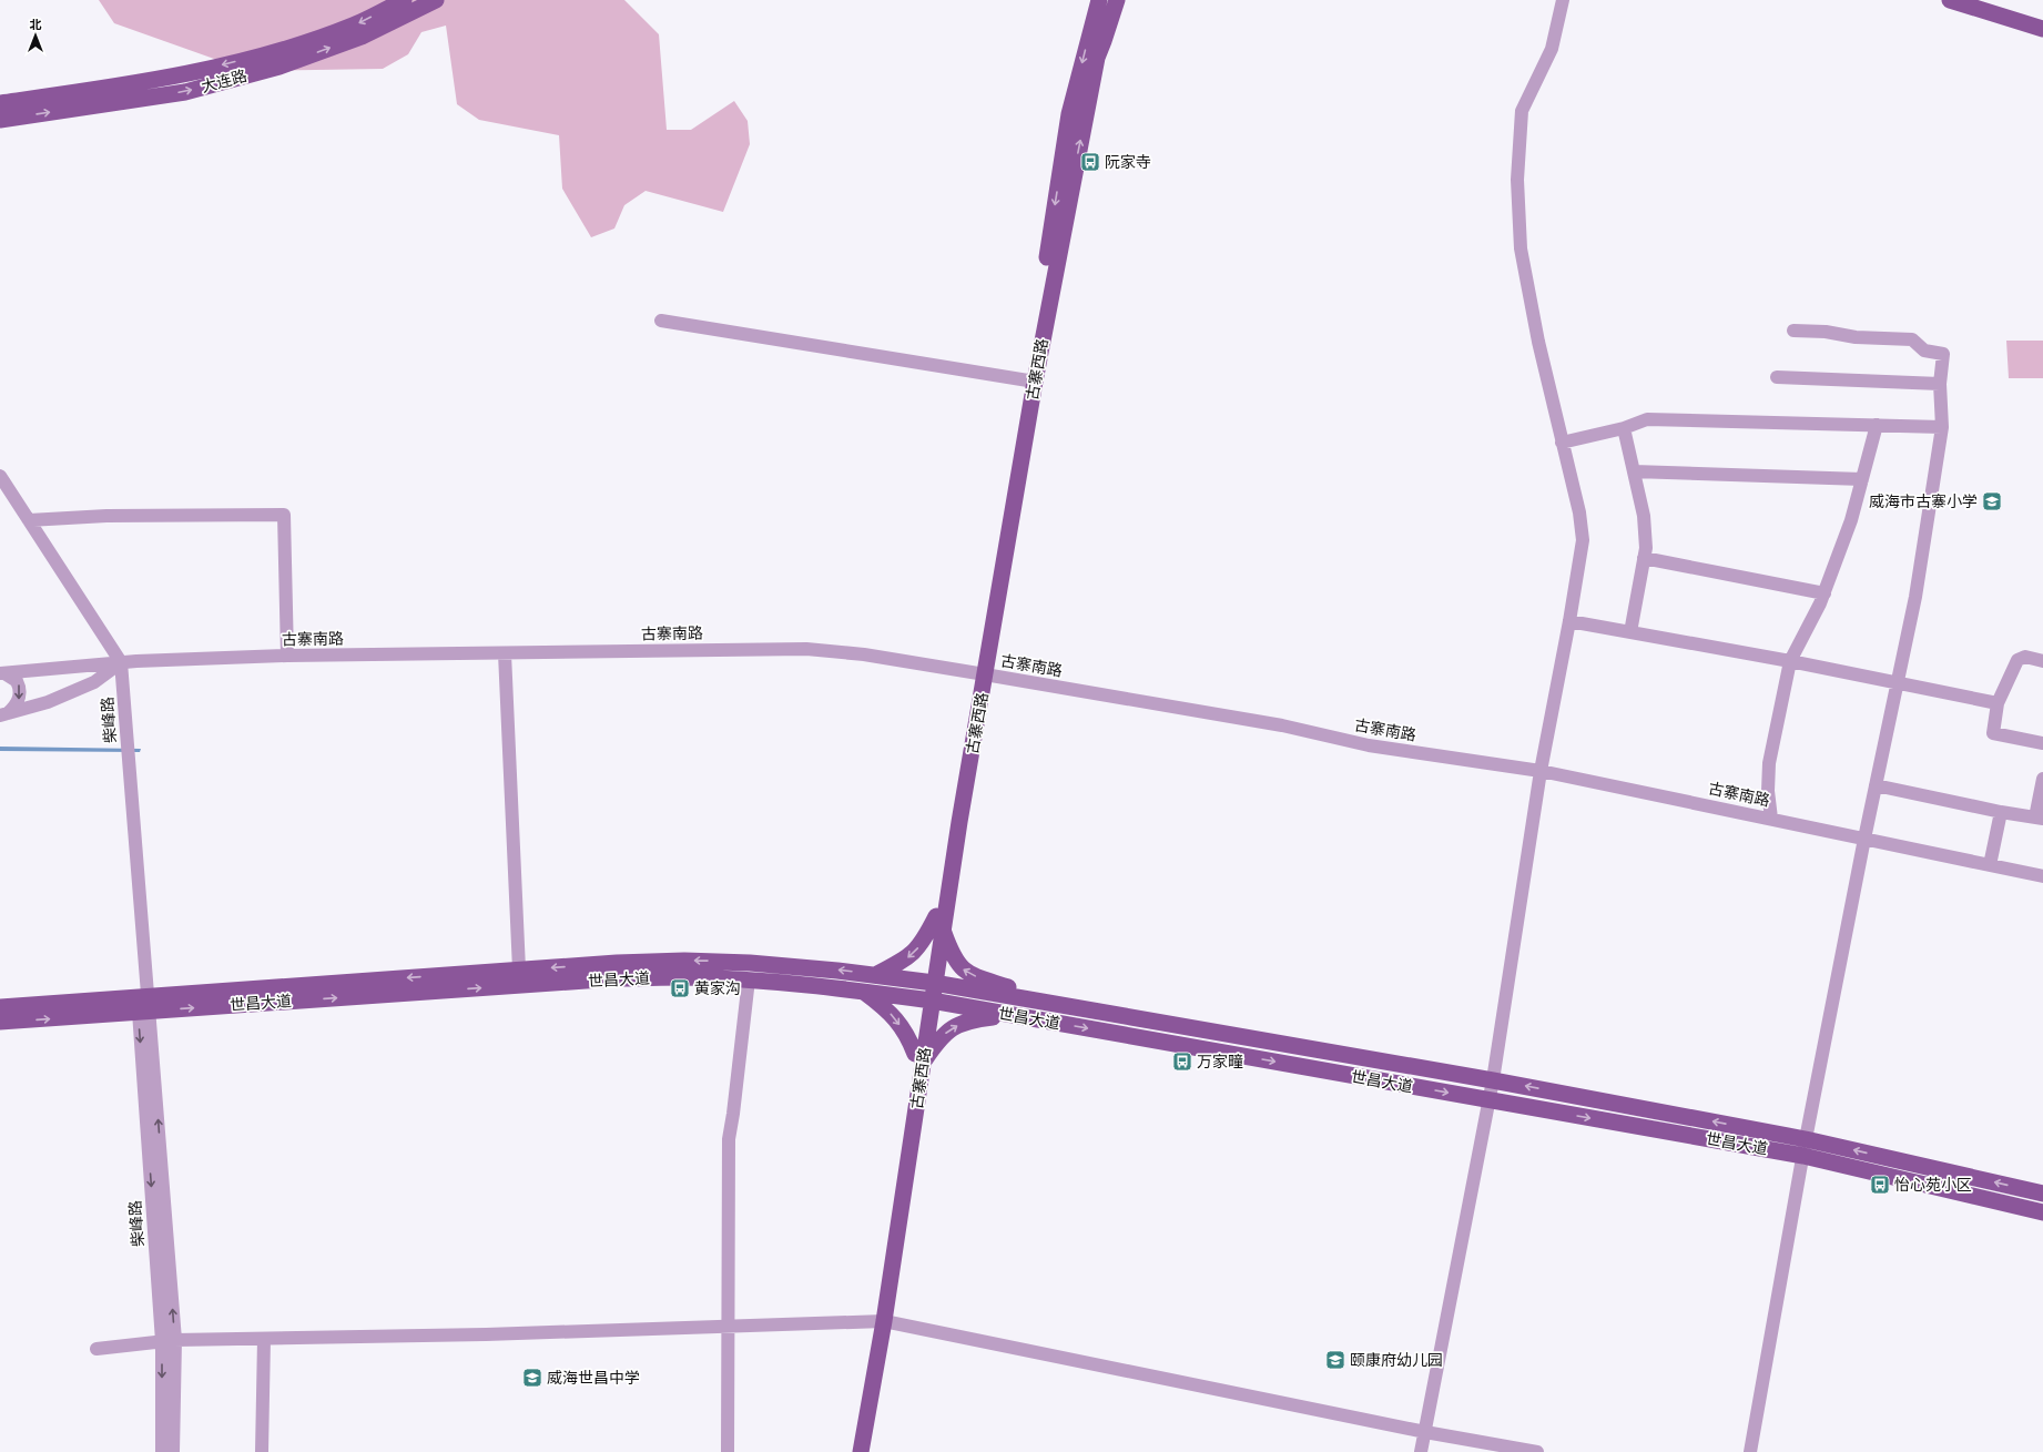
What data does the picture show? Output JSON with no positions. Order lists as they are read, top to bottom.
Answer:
{
  "streets": {
    "main road": ["大连路", "古寨西路", "世昌大道"],
    "street": ["古寨南路", "柴峰路"]
  },
  "crossings": [
    ["古寨西路", "古寨南路"],
    ["古寨西路", "世昌大道"],
    ["古寨南路", "柴峰路"],
    ["柴峰路", "世昌大道"]
  ],
  "places": {
    "bus stop": [
      "阮家寺",
      "黄家沟",
      "万家疃",
      "怡心苑小区"
    ],
    "school or university": ["威海市古寨小学", "颐康府幼儿园", "威海世昌中学"]
  },
  "north": "top"
}
